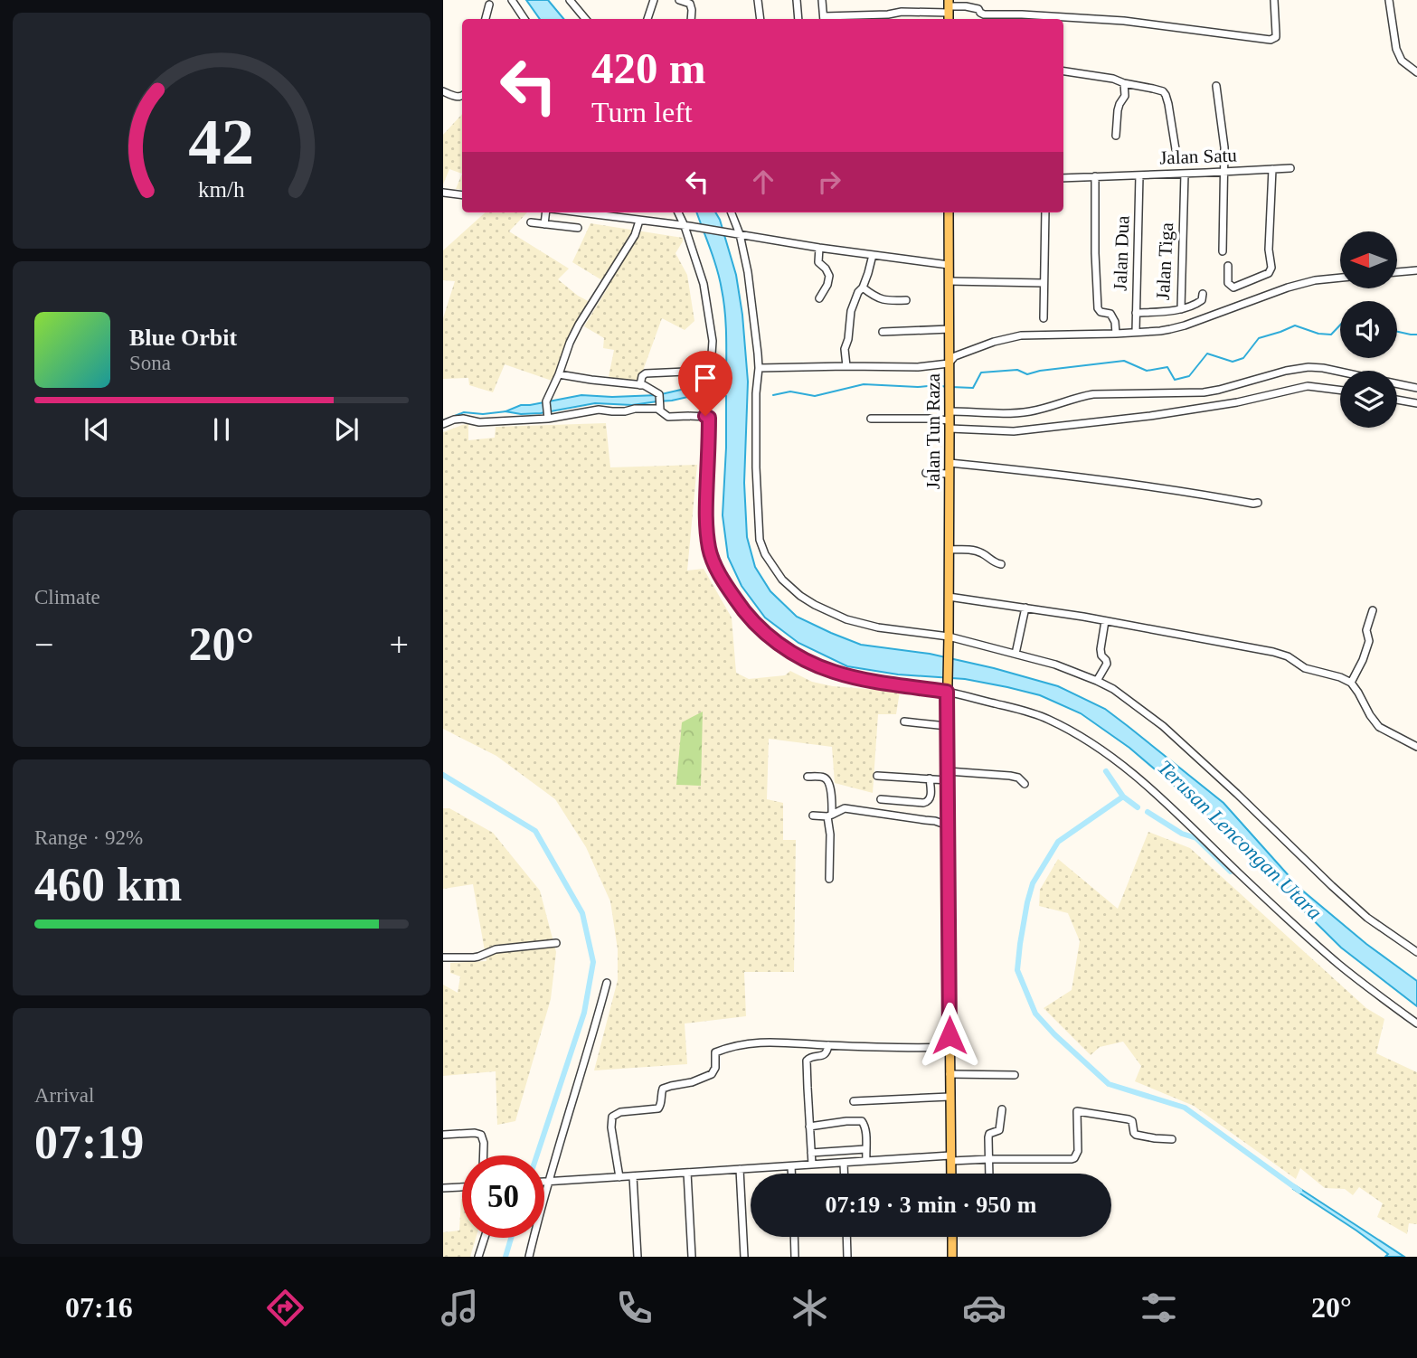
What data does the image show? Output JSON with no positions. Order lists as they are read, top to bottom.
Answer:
{
  "streets": {
    "main road": ["Jalan Tun Raza"],
    "street": ["Jalan Satu", "Jalan Dua", "Jalan Tiga"]
  },
  "crossings": [
    ["Jalan Satu", "Jalan Dua"],
    ["Jalan Satu", "Jalan Tiga"],
    ["Jalan Dua", "Jalan Tiga"]
  ],
  "water": ["Terusan Lencongan Utara"],
  "north": "left",
  "page": {
    "turn": ["420 m", "Turn left"],
    "song": ["Blue Orbit", "Sona"],
    "tile": [
      "Climate",
      ["Range · 92%", "460 km"],
      ["Arrival", "07:19"]
    ],
    "heat": ["−", "20°", "+"],
    "limit": "50",
    "trip": "07:19 · 3 min · 950 m",
    "tabs": ["07:16", "20°"],
    "gauge": ["42", "km/h"]
  }
}
